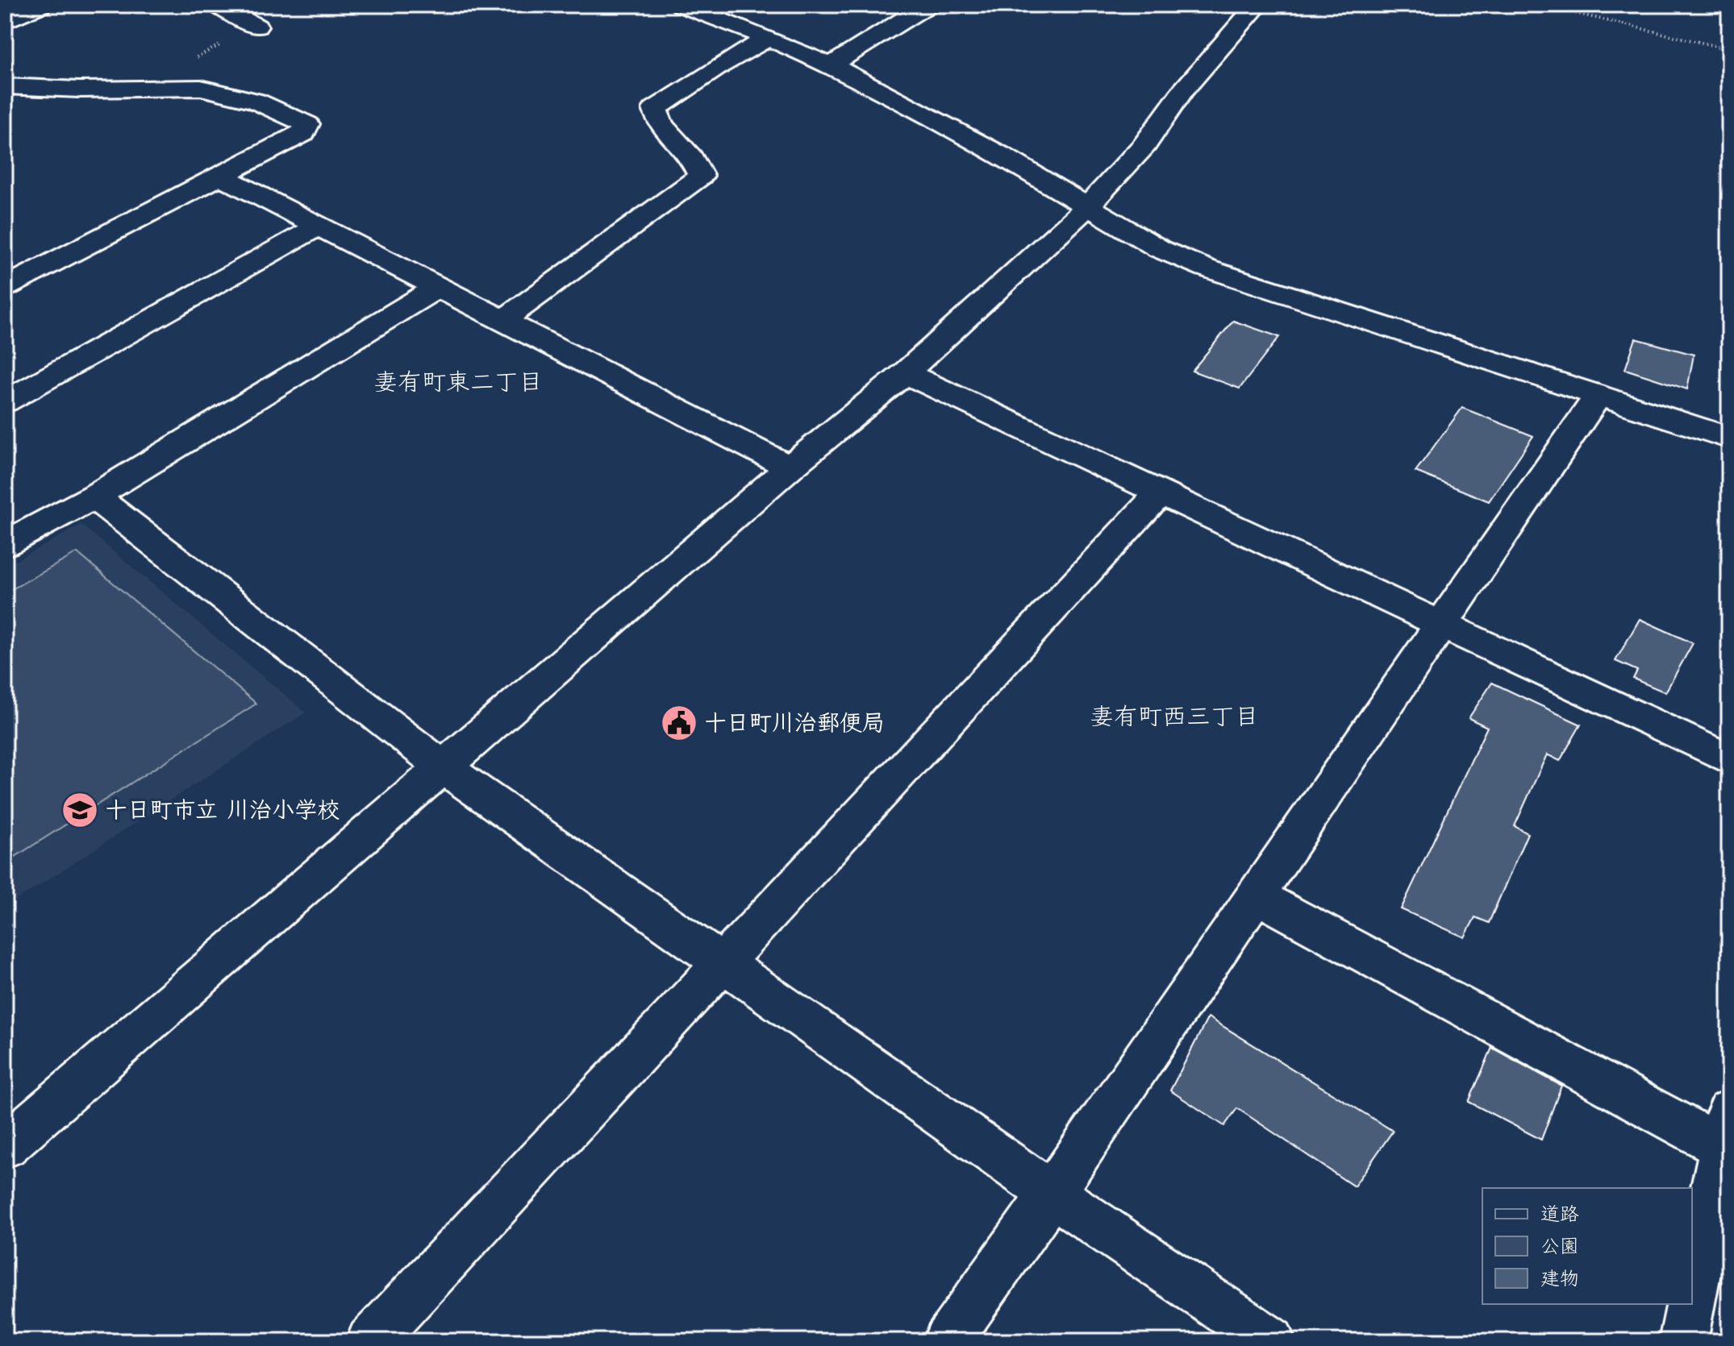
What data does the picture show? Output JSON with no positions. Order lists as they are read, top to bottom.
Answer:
{
  "districts": ["妻有町東二丁目", "妻有町西三丁目"],
  "places": {
    "public building": ["十日町川治郵便局"],
    "school or university": ["十日町市立 川治小学校"]
  },
  "legend": ["道路", "公園", "建物"]
}
